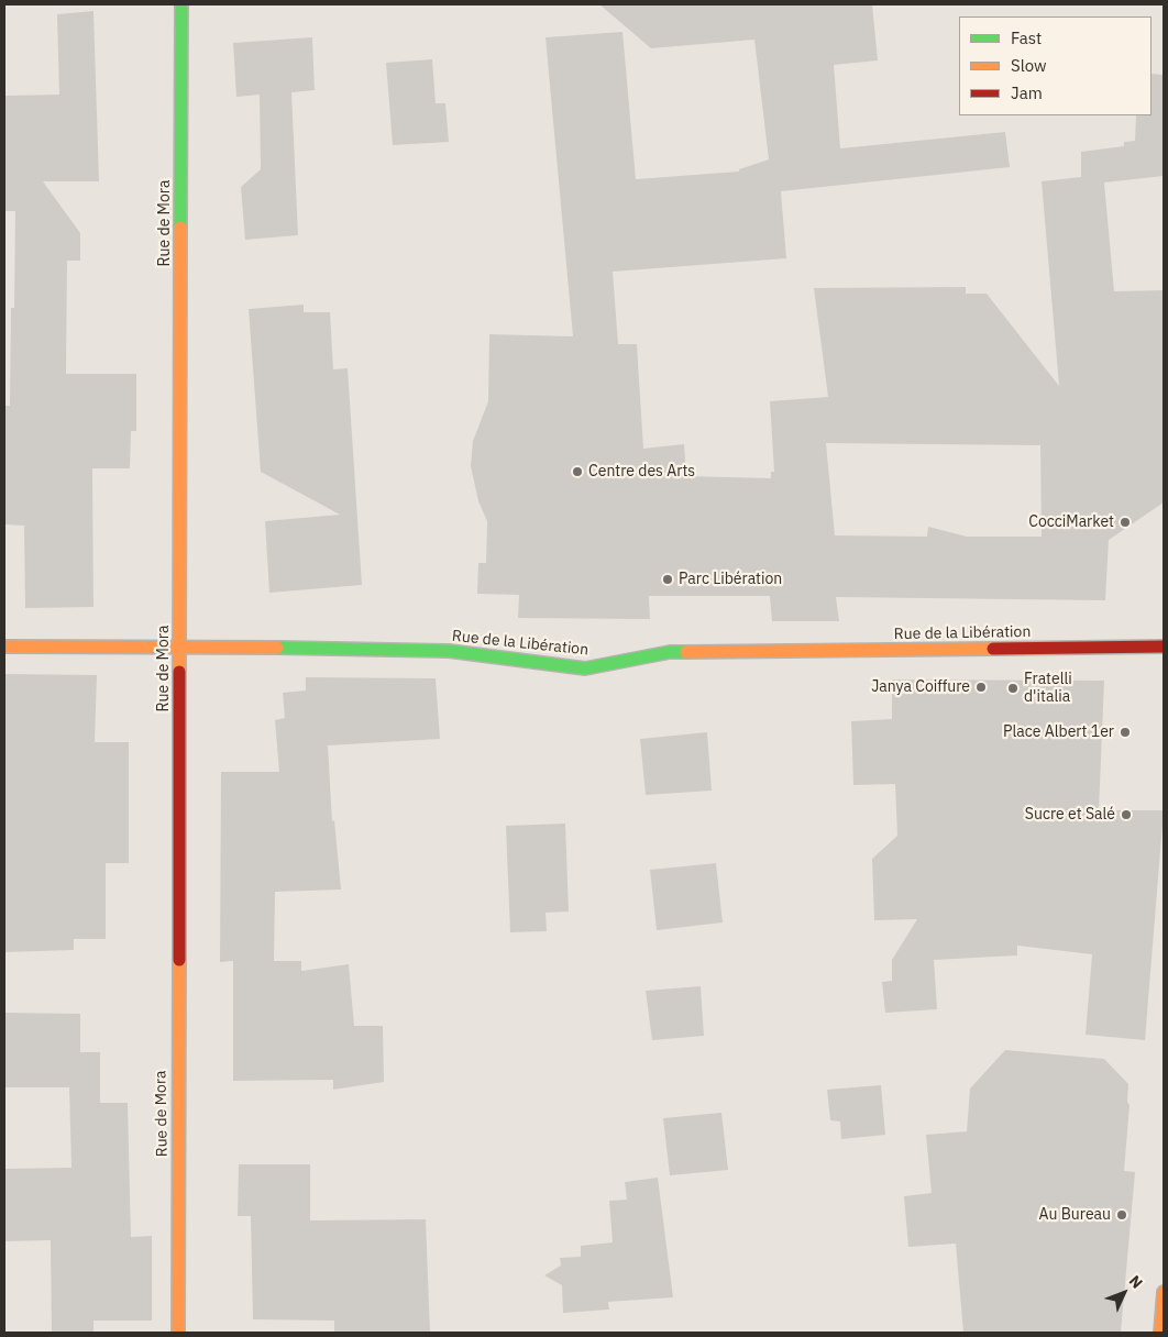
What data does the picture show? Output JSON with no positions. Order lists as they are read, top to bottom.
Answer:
{
  "streets": {
    "street": ["Rue de Mora", "Rue de la Libération"]
  },
  "crossings": [
    ["Rue de Mora", "Rue de la Libération"]
  ],
  "places": [
    "Centre des Arts",
    "CocciMarket",
    "Parc Libération",
    "Janya Coiffure",
    "Fratelli d'italia",
    "Place Albert 1er",
    "Sucre et Salé",
    "Au Bureau"
  ],
  "legend": ["Fast", "Slow", "Jam"],
  "north": "top right"
}
